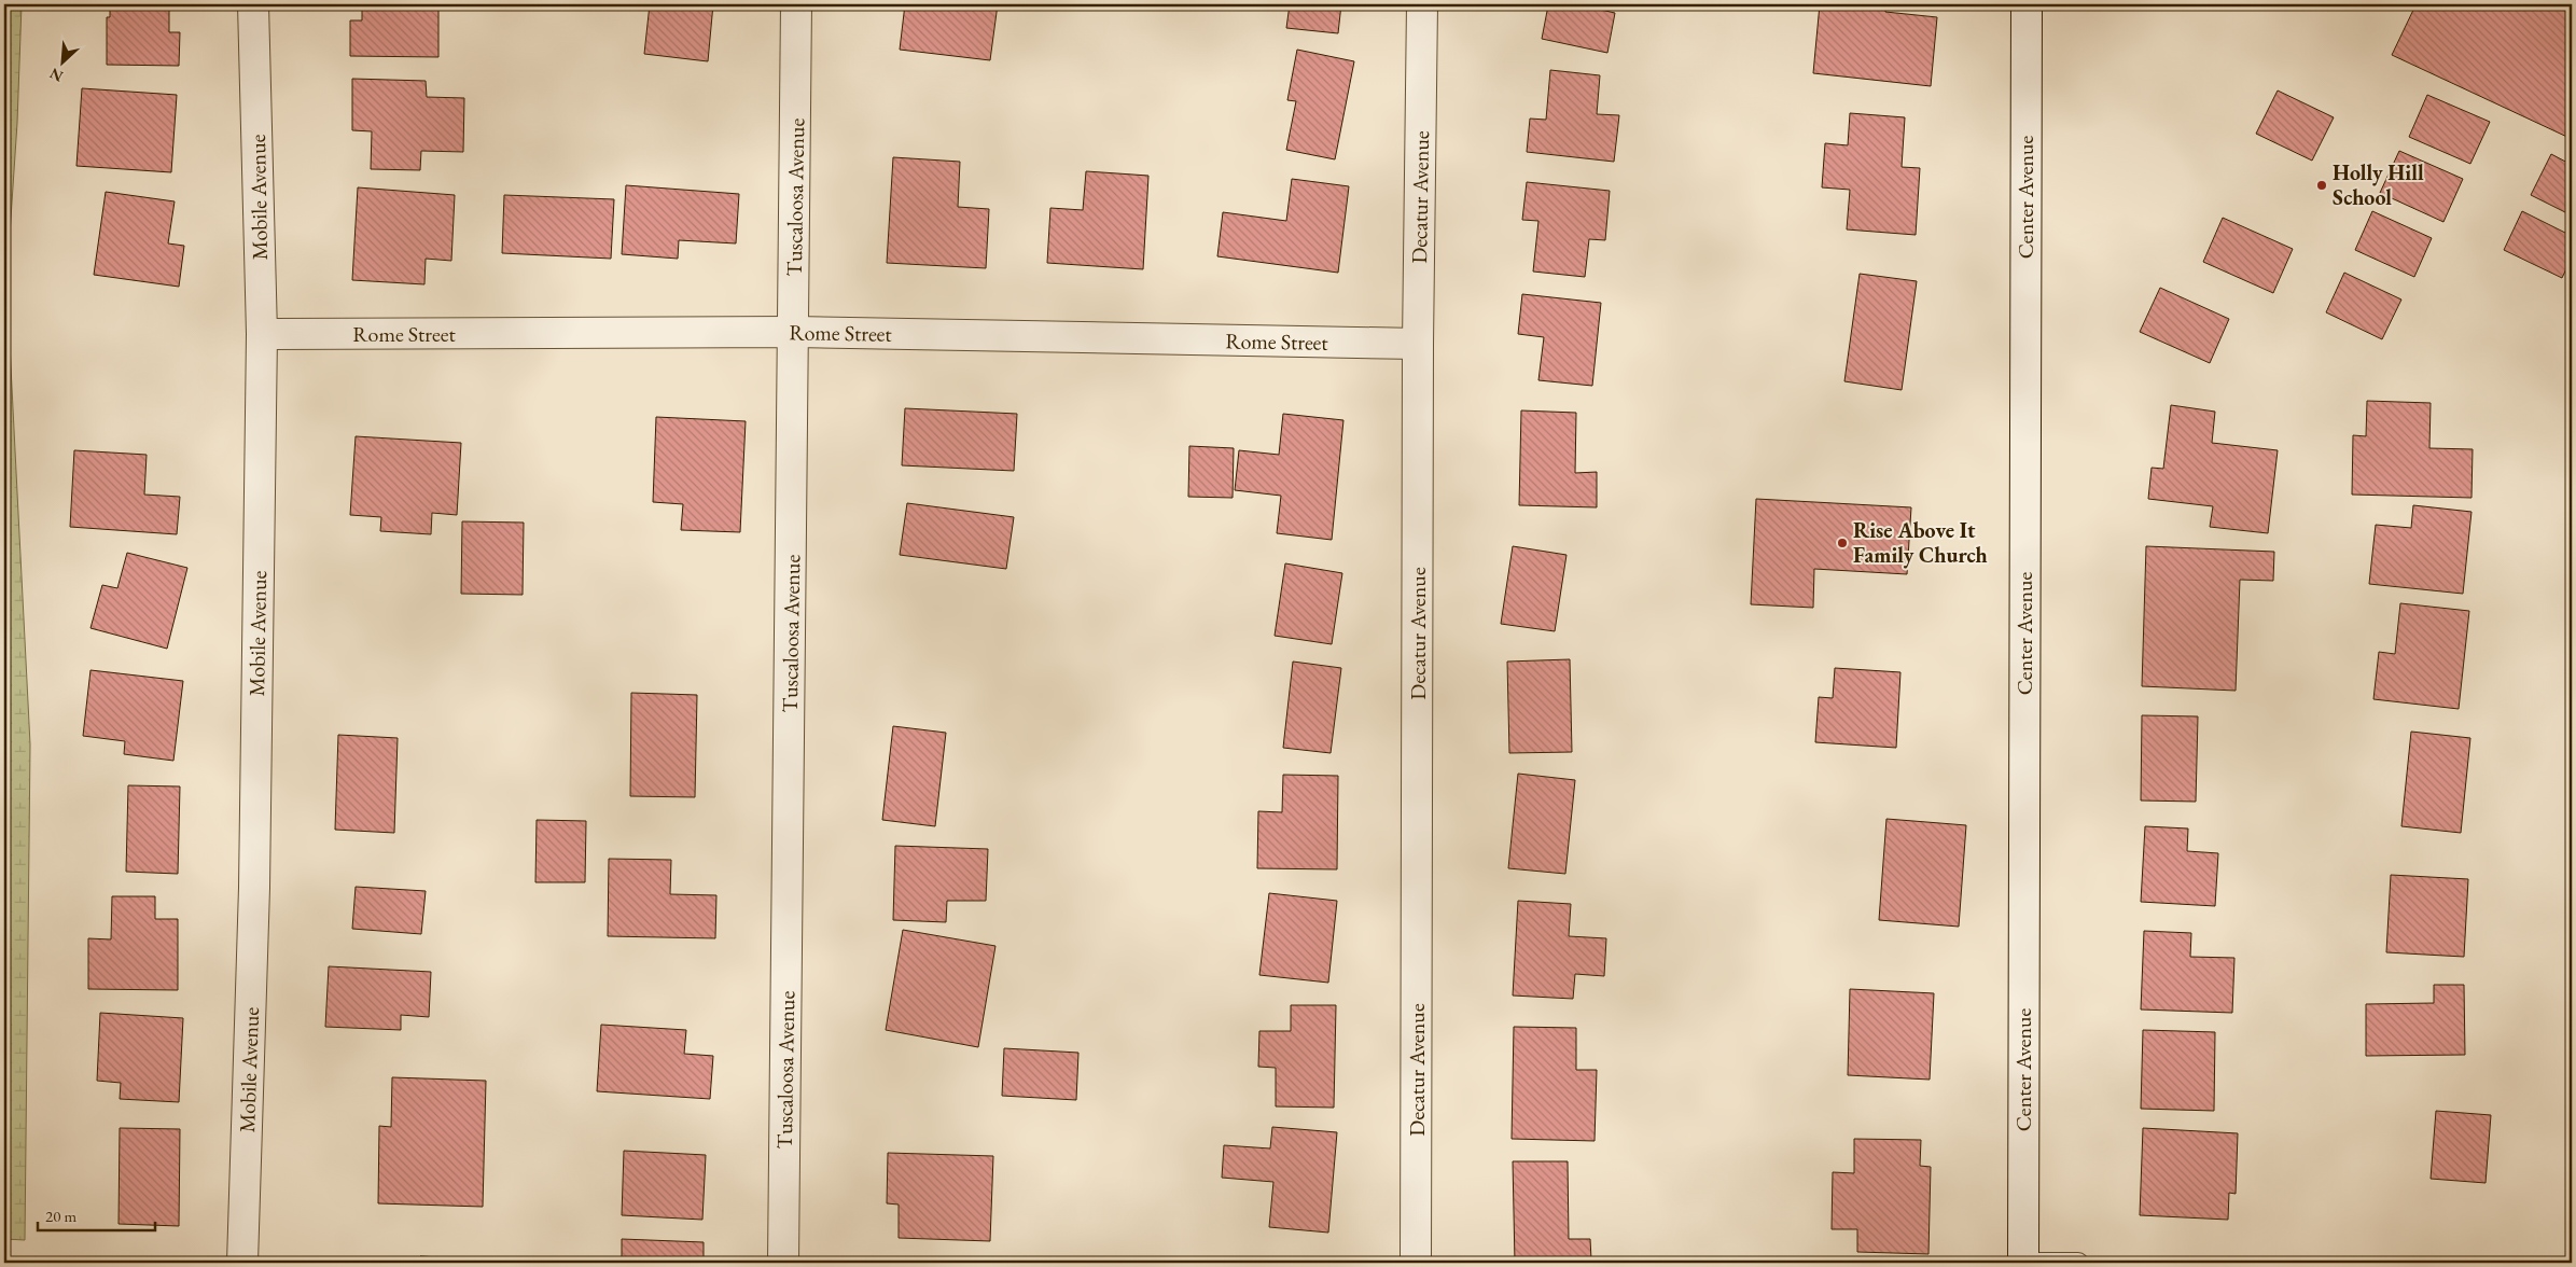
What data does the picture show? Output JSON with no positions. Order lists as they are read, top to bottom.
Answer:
{
  "streets": {
    "street": [
      "Mobile Avenue",
      "Tuscaloosa Avenue",
      "Decatur Avenue",
      "Center Avenue",
      "Rome Street"
    ]
  },
  "crossings": [
    ["Mobile Avenue", "Rome Street"],
    ["Tuscaloosa Avenue", "Rome Street"],
    ["Decatur Avenue", "Rome Street"]
  ],
  "places": ["Holly Hill School", "Rise Above It Family Church"],
  "scale_bar": "20 m",
  "north": "bottom left"
}
